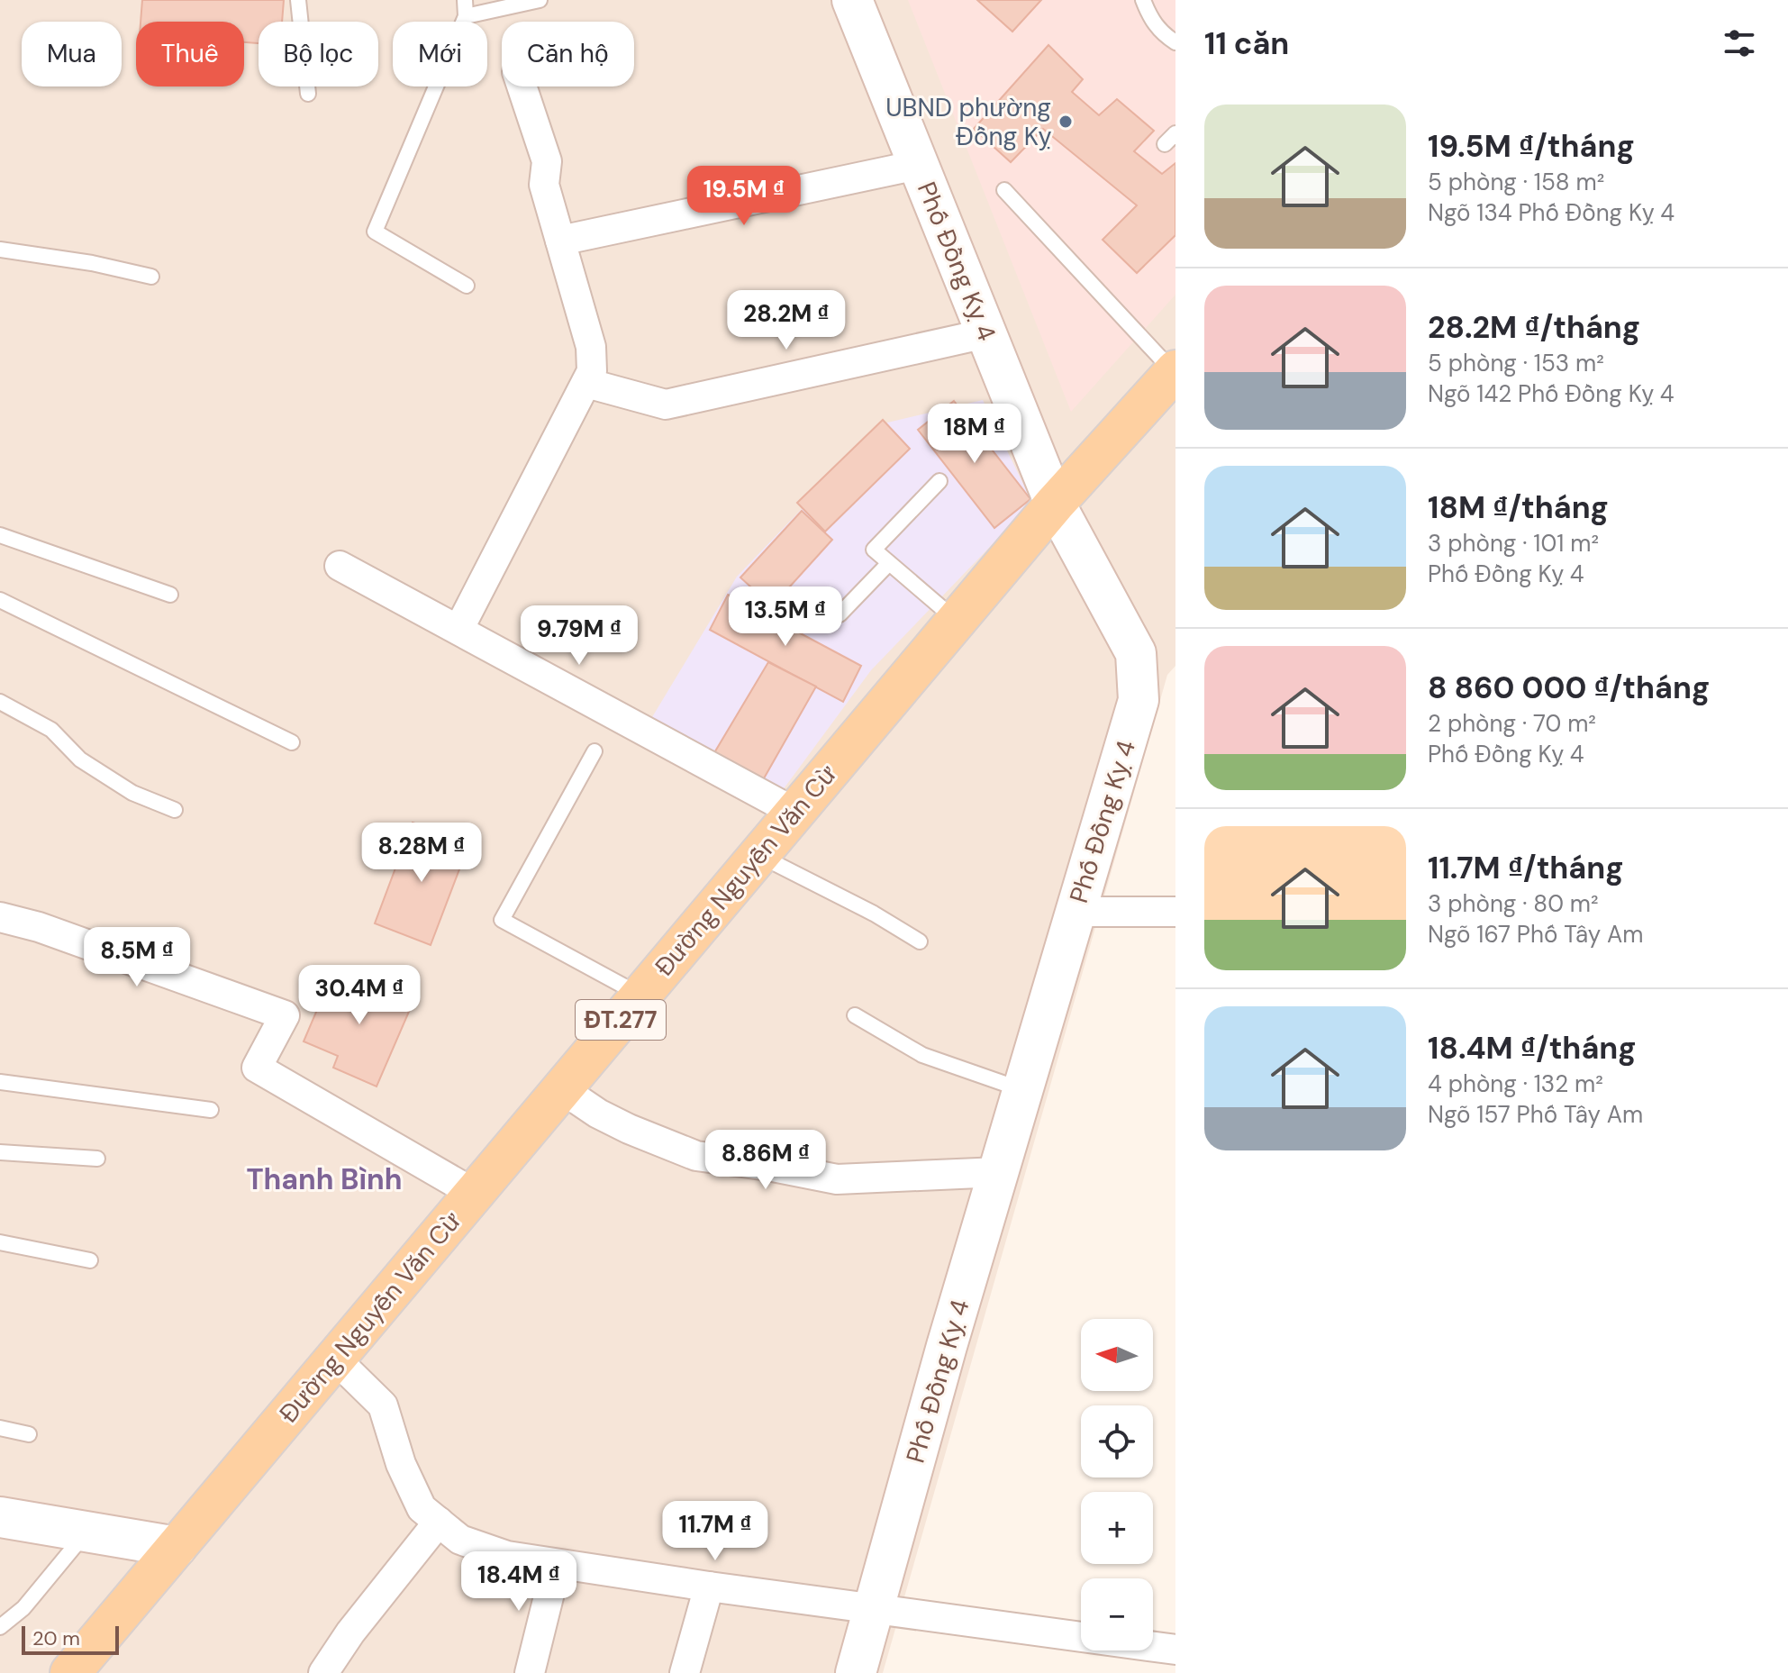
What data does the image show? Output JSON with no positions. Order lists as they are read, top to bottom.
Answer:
{
  "streets": {
    "main road": ["Đường Nguyễn Văn Cừ", "ĐT.277"],
    "street": ["Phố Đồng Kỵ 4"]
  },
  "crossings": [
    ["Phố Đồng Kỵ 4", "Đường Nguyễn Văn Cừ"]
  ],
  "districts": ["Thanh Bình"],
  "places": ["UBND phường Đồng Kỵ"],
  "scale_bar": "20 m",
  "north": "left",
  "page": {
    "heading": "11 căn",
    "chip": [
      "Mua",
      "Thuê",
      "Bộ lọc",
      "Mới",
      "Căn hộ"
    ],
    "list": [
      {
        "name": "19.5M ₫/tháng",
        "note": "5 phòng · 158 m² · Ngõ 134 Phố Đồng Kỵ 4"
      },
      {
        "name": "28.2M ₫/tháng",
        "note": "5 phòng · 153 m² · Ngõ 142 Phố Đồng Kỵ 4"
      },
      {
        "name": "18M ₫/tháng",
        "note": "3 phòng · 101 m² · Phố Đồng Kỵ 4"
      },
      {
        "name": "8 860 000 ₫/tháng",
        "note": "2 phòng · 70 m² · Phố Đồng Kỵ 4"
      },
      {
        "name": "11.7M ₫/tháng",
        "note": "3 phòng · 80 m² · Ngõ 167 Phố Tây Am"
      },
      {
        "name": "18.4M ₫/tháng",
        "note": "4 phòng · 132 m² · Ngõ 157 Phố Tây Am"
      }
    ],
    "price": [
      "19.5M ₫",
      "28.2M ₫",
      "18M ₫",
      "13.5M ₫",
      "9.79M ₫",
      "8.28M ₫",
      "8.5M ₫",
      "30.4M ₫",
      "8.86M ₫",
      "11.7M ₫",
      "18.4M ₫"
    ],
    "map_buttons": ["+", "−"],
    "scale": "20 m"
  }
}
